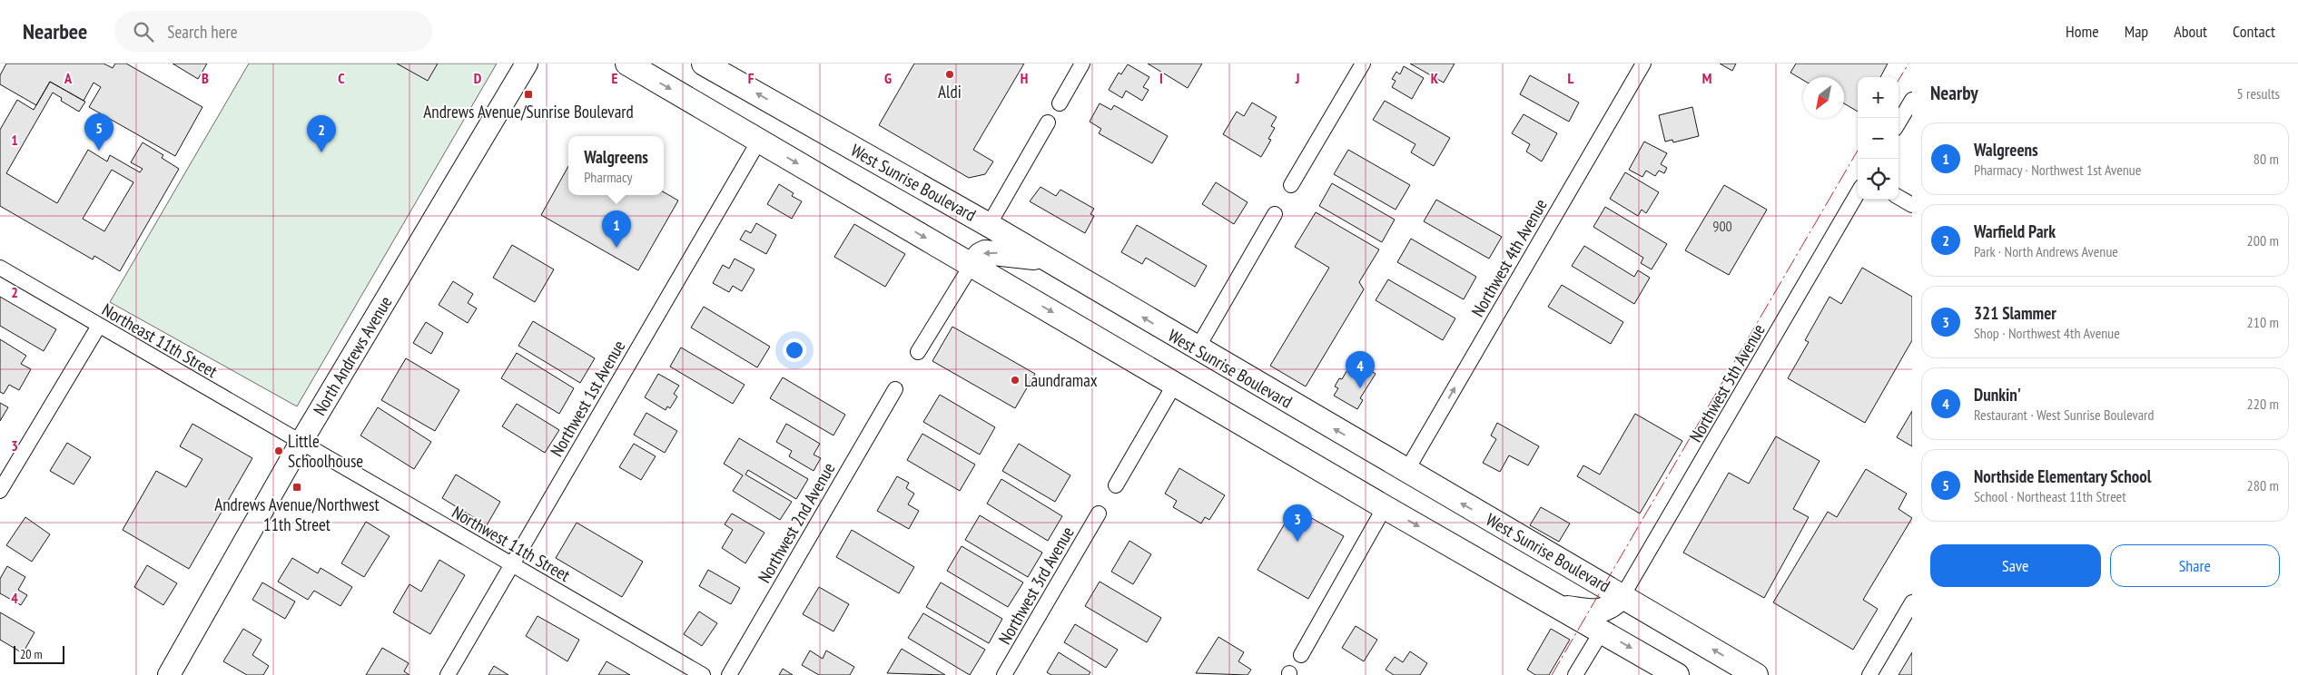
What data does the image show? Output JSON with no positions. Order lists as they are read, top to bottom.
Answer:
{
  "streets": {
    "main road": ["West Sunrise Boulevard", "North Andrews Avenue"],
    "street": [
      "Northwest 4th Avenue",
      "Northeast 11th Street",
      "Northwest 5th Avenue",
      "Northwest 1st Avenue",
      "Northwest 2nd Avenue",
      "Northwest 11th Street",
      "Northwest 3rd Avenue"
    ]
  },
  "crossings": [
    ["West Sunrise Boulevard", "Northwest 4th Avenue"],
    ["West Sunrise Boulevard", "Northwest 5th Avenue"],
    ["Northeast 11th Street", "North Andrews Avenue"],
    ["Northeast 11th Street", "Northwest 11th Street"],
    ["North Andrews Avenue", "Northwest 11th Street"],
    ["Northwest 1st Avenue", "Northwest 11th Street"]
  ],
  "one_way": ["Northwest 4th Avenue"],
  "places": {
    "other": ["Aldi", "Laundramax", "Little Schoolhouse"],
    "transit": ["Andrews Avenue/Sunrise Boulevard", "Andrews Avenue/Northwest 11th Street"]
  },
  "house_numbers": ["900"],
  "scale_bar": "20 m",
  "north": "bottom left",
  "page": {
    "header": "Nearbee",
    "search": "Search here",
    "nav": [
      "Home",
      "Map",
      "About",
      "Contact"
    ],
    "heading": ["Nearby", "5 results"],
    "map_buttons": ["+", "−"],
    "pins": [
      "5",
      "2",
      "1",
      "4",
      "3"
    ],
    "list": [
      {
        "mark": "1",
        "name": "Walgreens",
        "note": "Pharmacy · Northwest 1st Avenue",
        "value": "80 m"
      },
      {
        "mark": "2",
        "name": "Warfield Park",
        "note": "Park · North Andrews Avenue",
        "value": "200 m"
      },
      {
        "mark": "3",
        "name": "321 Slammer",
        "note": "Shop · Northwest 4th Avenue",
        "value": "210 m"
      },
      {
        "mark": "4",
        "name": "Dunkin'",
        "note": "Restaurant · West Sunrise Boulevard",
        "value": "220 m"
      },
      {
        "mark": "5",
        "name": "Northside Elementary School",
        "note": "School · Northeast 11th Street",
        "value": "280 m"
      }
    ],
    "popup": ["Walgreens", "Pharmacy"],
    "buttons": ["Save", "Share"],
    "scale": "20 m"
  },
  "grid": {
    "columns": [
      "A",
      "B",
      "C",
      "D",
      "E",
      "F",
      "G",
      "H",
      "I",
      "J",
      "K",
      "L",
      "M"
    ],
    "rows": [
      "1",
      "2",
      "3",
      "4"
    ]
  }
}
